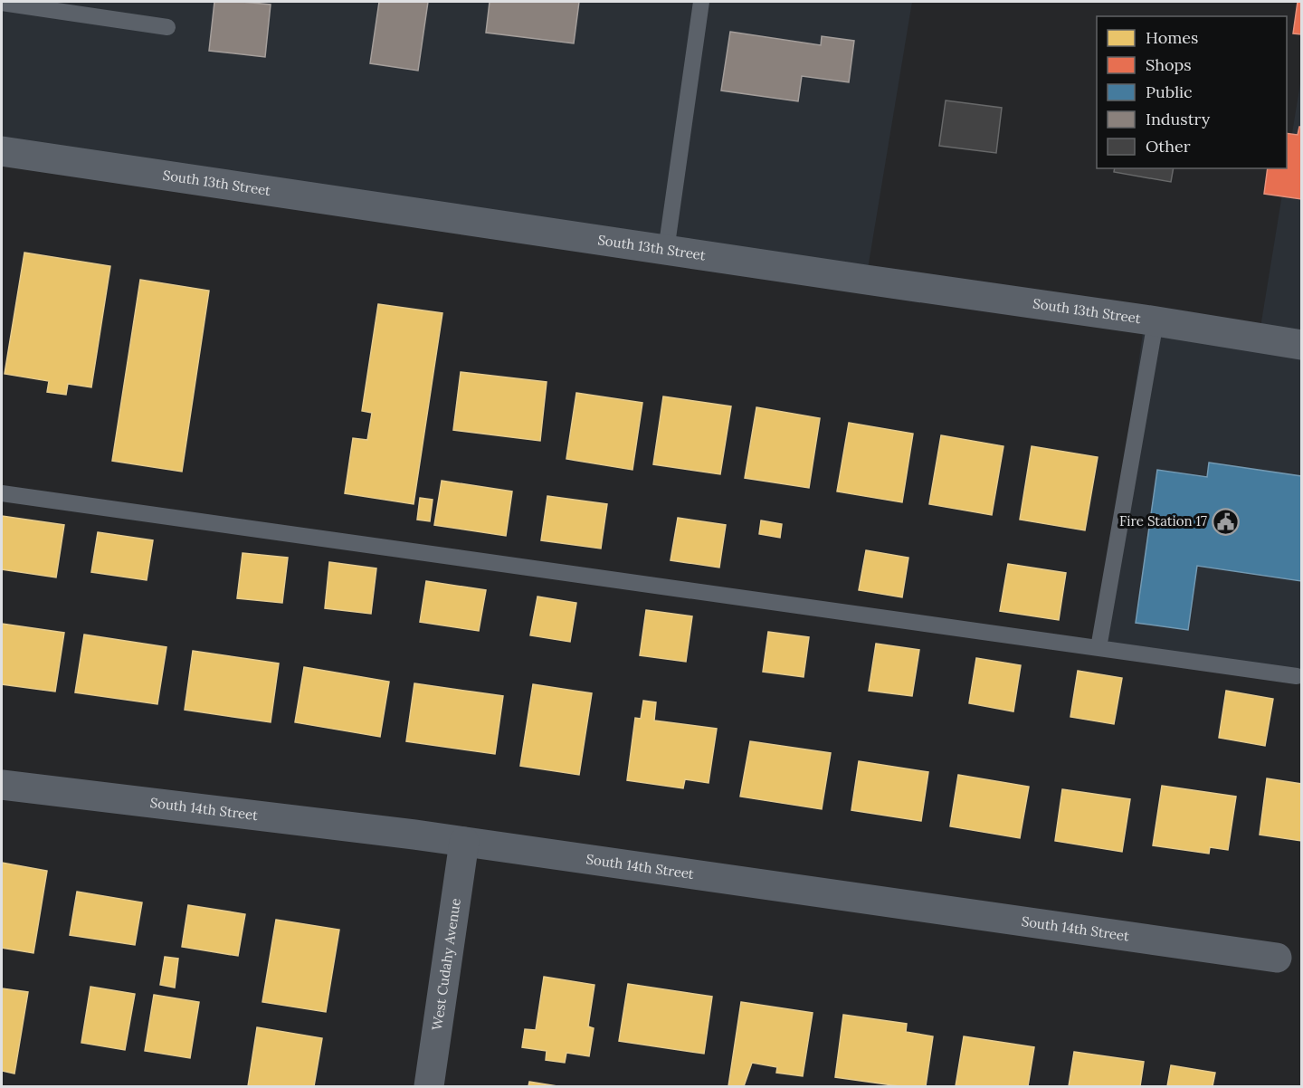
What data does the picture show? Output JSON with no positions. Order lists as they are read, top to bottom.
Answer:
{
  "streets": {
    "street": ["South 13th Street", "South 14th Street", "West Cudahy Avenue"]
  },
  "crossings": [
    ["South 14th Street", "West Cudahy Avenue"]
  ],
  "places": {
    "public building": ["Fire Station 17"]
  },
  "legend": [
    "Homes",
    "Shops",
    "Public",
    "Industry",
    "Other"
  ]
}
